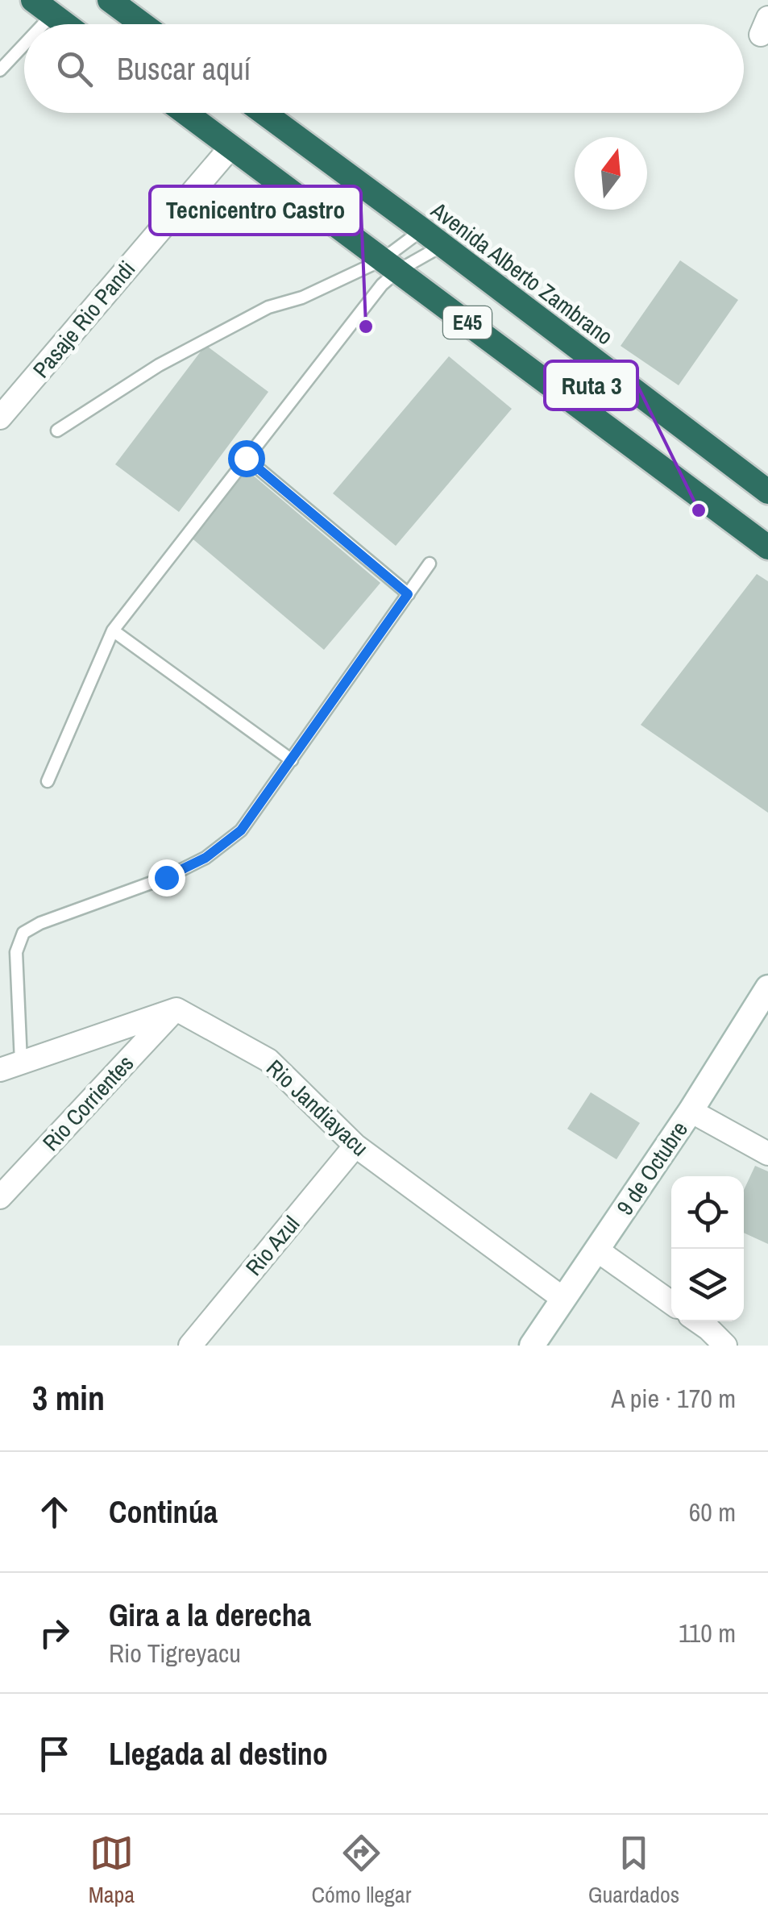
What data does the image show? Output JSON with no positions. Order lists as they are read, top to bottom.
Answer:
{
  "streets": {
    "highway": ["Avenida Alberto Zambrano", "E45"],
    "street": [
      "Pasaje Rio Pandi",
      "Rio Corrientes",
      "Rio Jandiayacu",
      "9 de Octubre",
      "Rio Azul"
    ]
  },
  "crossings": [
    ["Pasaje Rio Pandi", "E45"],
    ["Rio Corrientes", "Rio Jandiayacu"],
    ["Rio Jandiayacu", "9 de Octubre"],
    ["Rio Jandiayacu", "Rio Azul"]
  ],
  "places": ["Tecnicentro Castro", "Ruta 3"],
  "north": "top",
  "page": {
    "search": "Buscar aquí",
    "heading": ["3 min", "A pie · 170 m"],
    "list": [
      ["Continúa", "60 m"],
      ["Gira a la derecha", "Rio Tigreyacu", "110 m"],
      "Llegada al destino"
    ],
    "nav": ["Mapa", "Cómo llegar", "Guardados"]
  }
}
